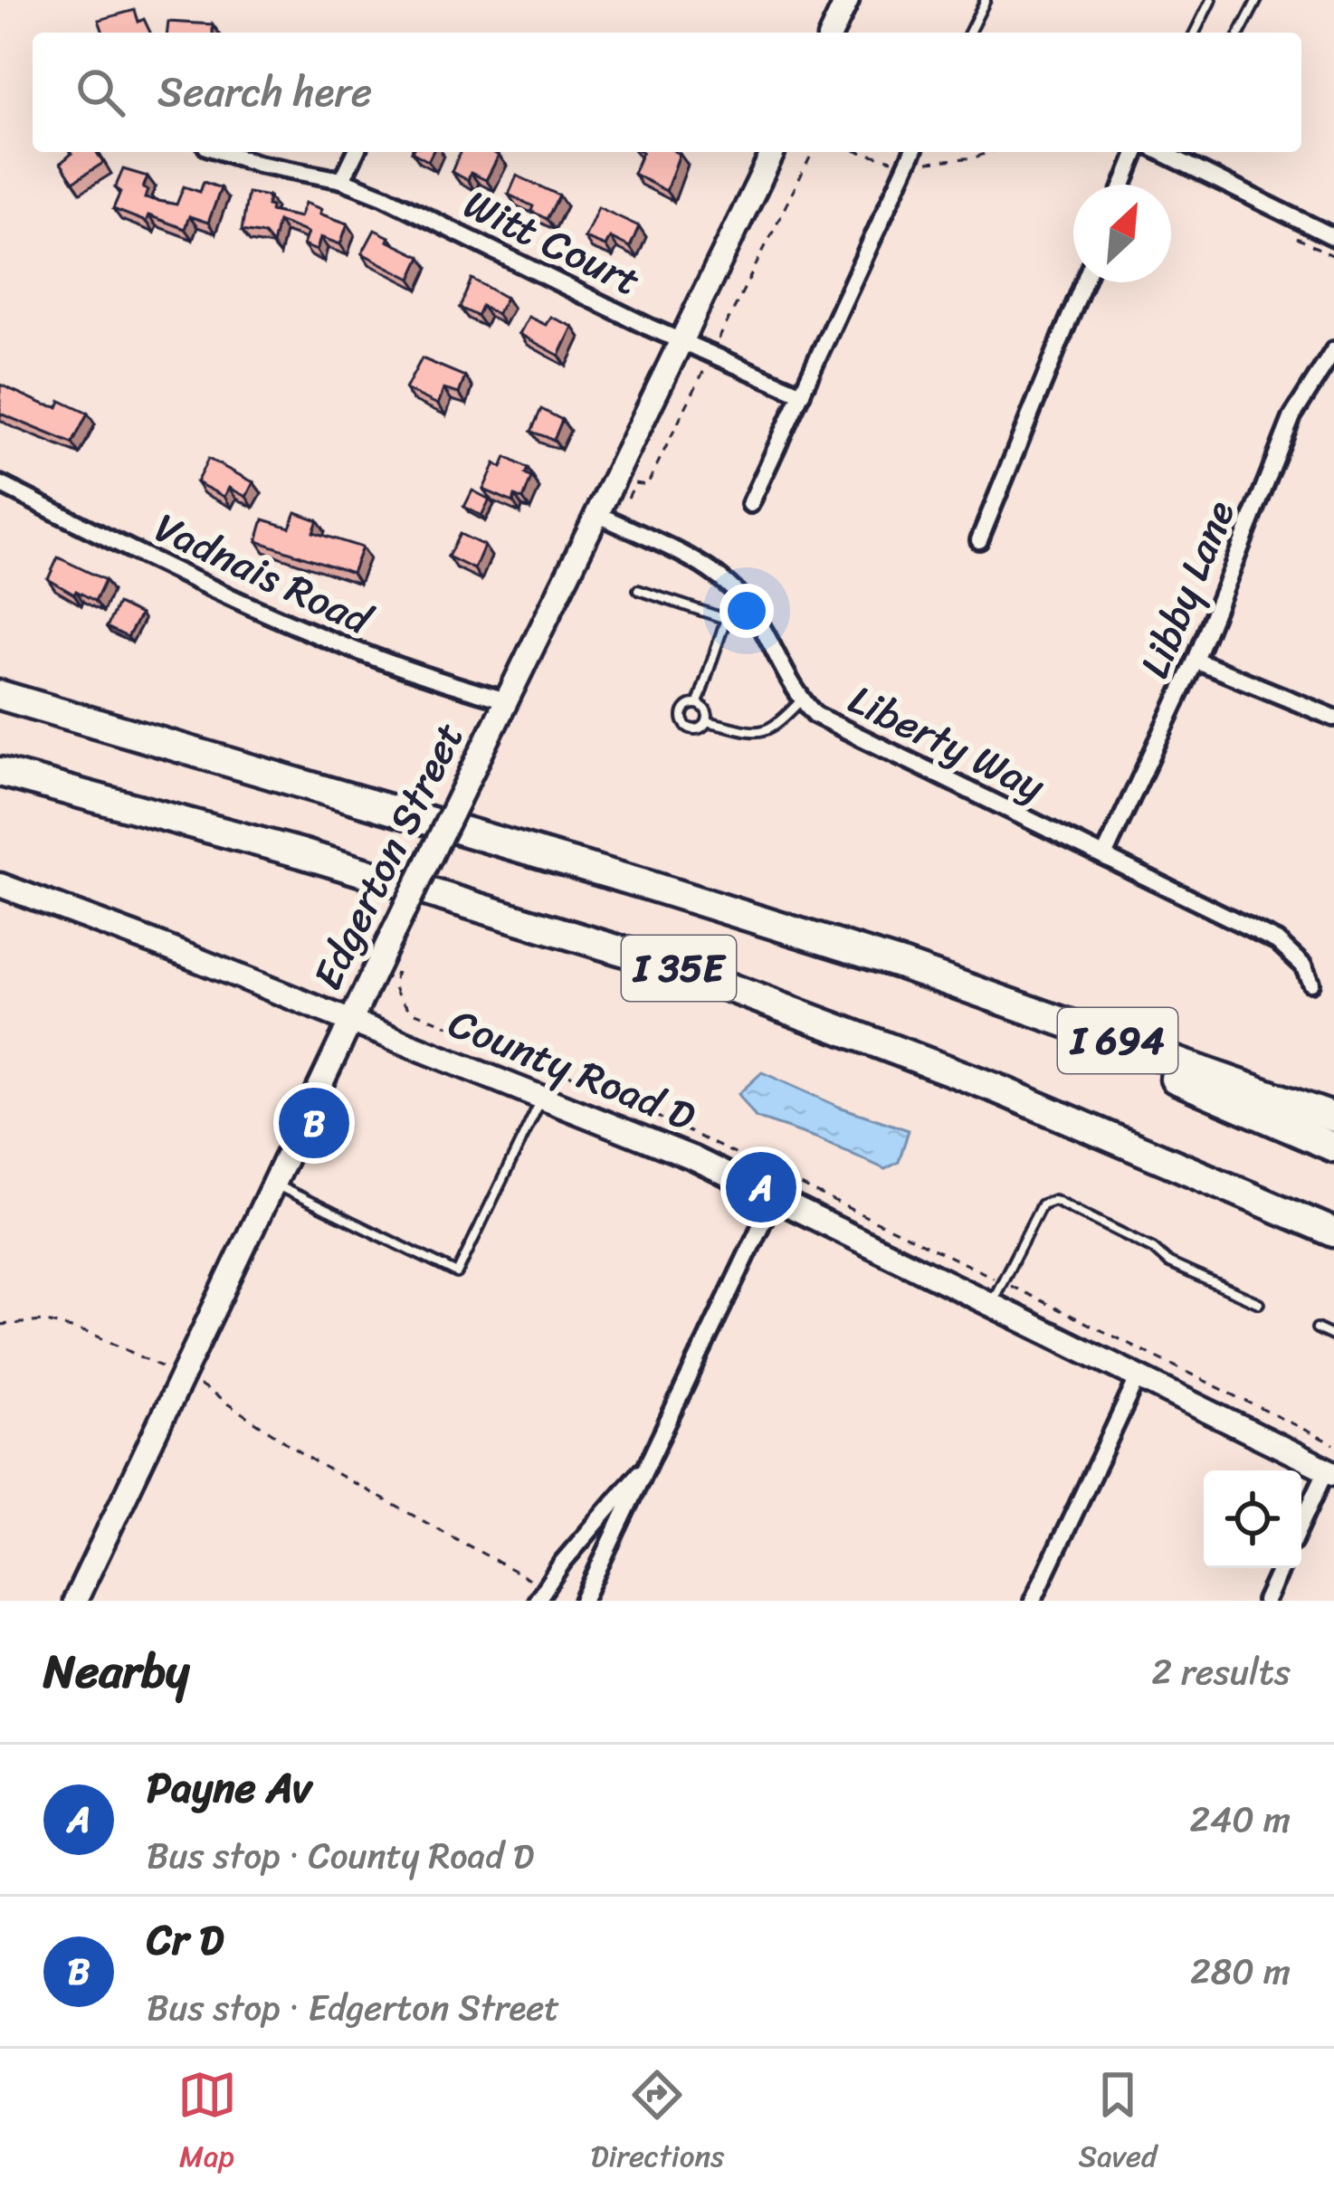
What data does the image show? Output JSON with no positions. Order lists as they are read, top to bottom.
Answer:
{
  "streets": {
    "highway": ["I 35E", "I 694"],
    "street": [
      "Witt Court",
      "Vadnais Road",
      "Libby Lane",
      "Liberty Way",
      "Edgerton Street",
      "County Road D"
    ]
  },
  "crossings": [
    ["Witt Court", "Edgerton Street"],
    ["Vadnais Road", "Edgerton Street"],
    ["Libby Lane", "Liberty Way"],
    ["Liberty Way", "Edgerton Street"],
    ["Edgerton Street", "County Road D"],
    ["I 35E", "I 694"]
  ],
  "north": "top right",
  "page": {
    "search": "Search here",
    "pins": ["B", "A"],
    "heading": ["Nearby", "2 results"],
    "list": [
      {
        "mark": "A",
        "name": "Payne Av",
        "note": "Bus stop · County Road D",
        "value": "240 m"
      },
      {
        "mark": "B",
        "name": "Cr D",
        "note": "Bus stop · Edgerton Street",
        "value": "280 m"
      }
    ],
    "nav": ["Map", "Directions", "Saved"]
  }
}
